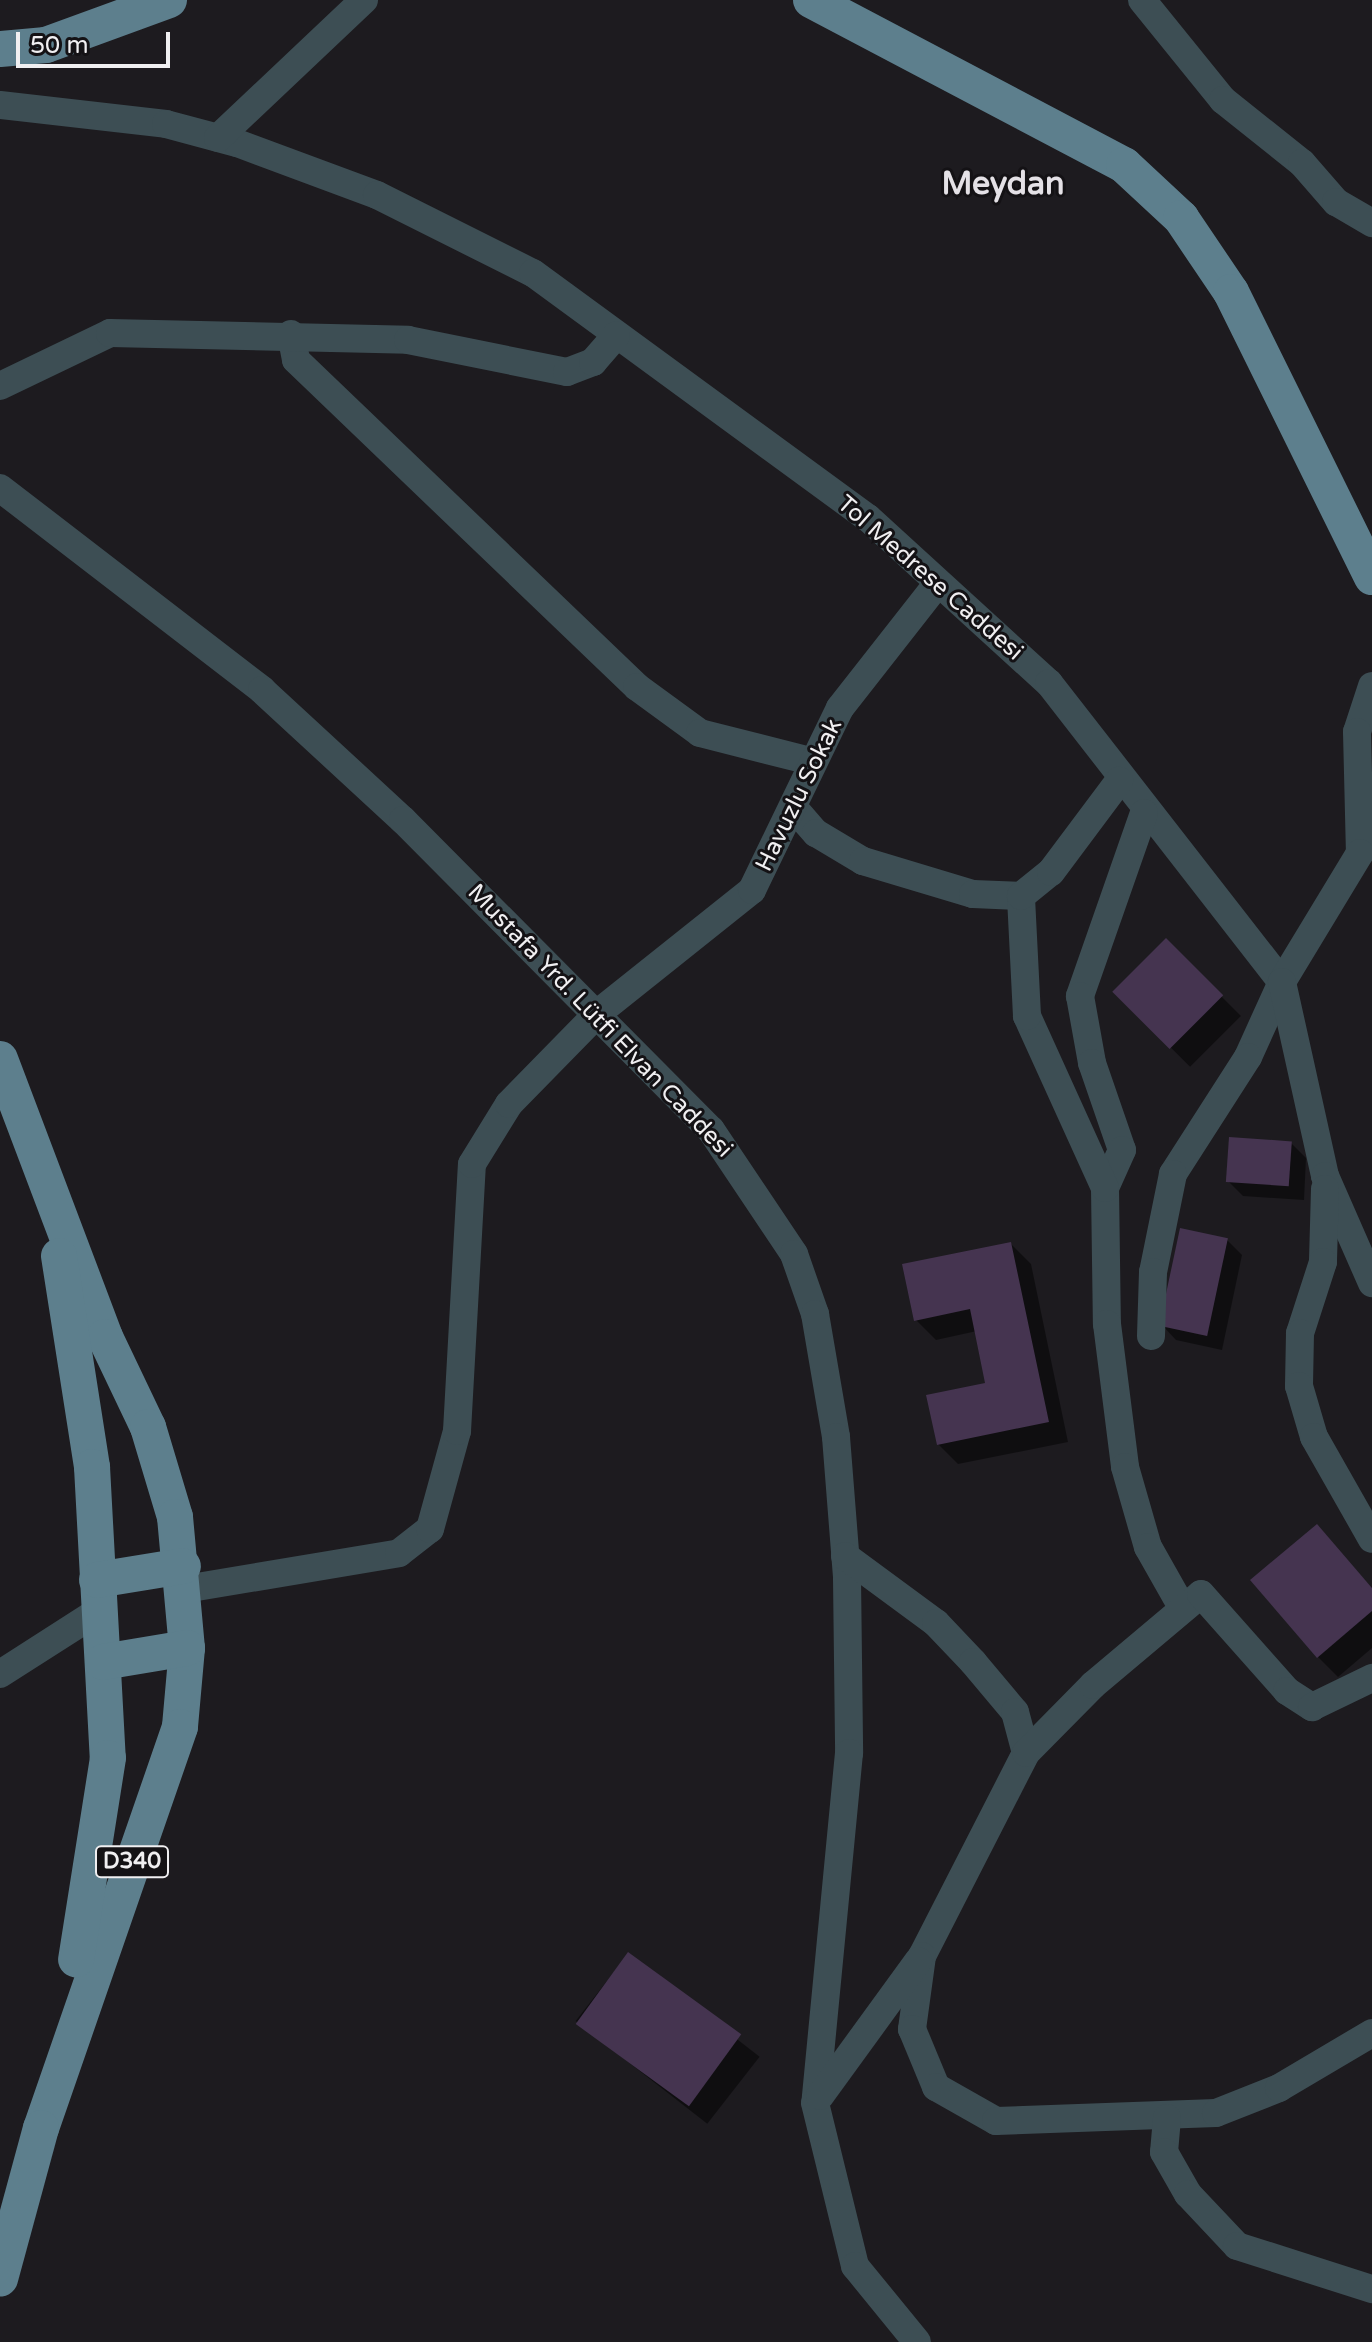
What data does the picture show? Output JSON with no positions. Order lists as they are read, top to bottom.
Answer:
{
  "streets": {
    "main road": ["D340"],
    "street": ["Tol Medrese Caddesi", "Havuzlu Sokak", "Mustafa Yrd. Lütfi Elvan Caddesi"]
  },
  "crossings": [
    ["Tol Medrese Caddesi", "Havuzlu Sokak"],
    ["Havuzlu Sokak", "Mustafa Yrd. Lütfi Elvan Caddesi"],
    ["Havuzlu Sokak", "D340"]
  ],
  "districts": ["Meydan"],
  "scale_bar": "50 m"
}
